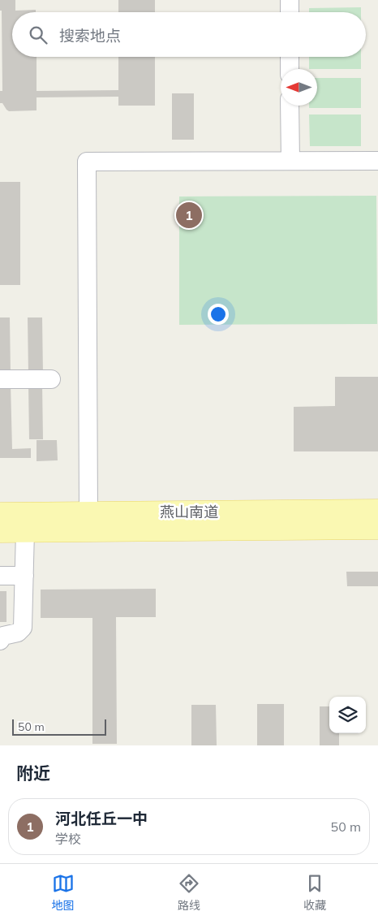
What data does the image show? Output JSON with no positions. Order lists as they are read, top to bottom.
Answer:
{
  "streets": {
    "main road": ["燕山南道"]
  },
  "scale_bar": "50 m",
  "north": "left",
  "page": {
    "search": "搜索地点",
    "pins": "1",
    "scale": "50 m",
    "heading": "附近",
    "list": [
      {
        "mark": "1",
        "name": "河北任丘一中",
        "note": "学校",
        "value": "50 m"
      }
    ],
    "nav": ["地图", "路线", "收藏"]
  }
}
